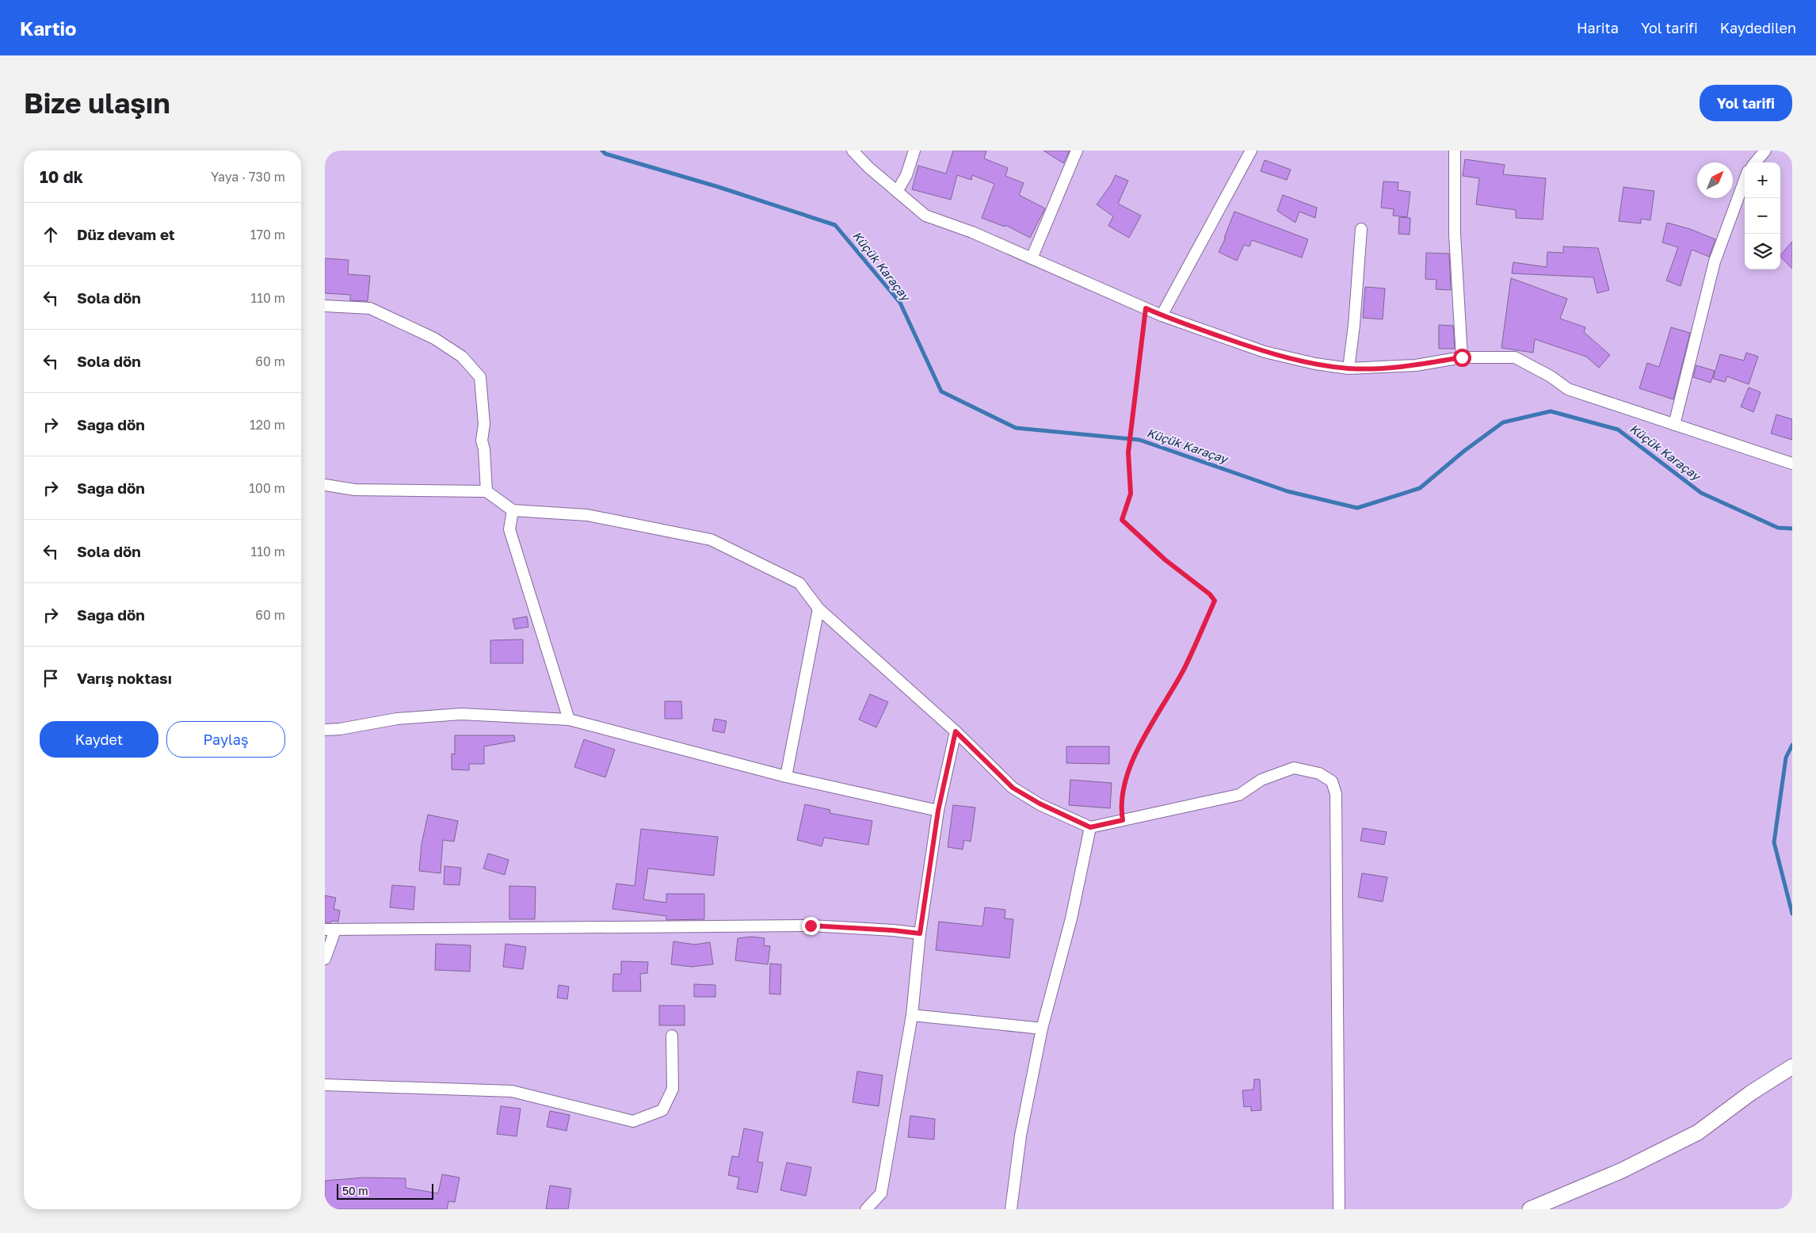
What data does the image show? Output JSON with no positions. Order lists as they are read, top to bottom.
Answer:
{
  "water": ["Küçük Karaçay"],
  "scale_bar": "50 m",
  "north": "top right",
  "page": {
    "header": "Kartio",
    "nav": ["Harita", "Yol tarifi", "Kaydedilen"],
    "buttons": [
      "Yol tarifi",
      ["Kaydet", "Paylaş"]
    ],
    "title": "Bize ulaşın",
    "heading": ["10 dk", "Yaya · 730 m"],
    "map_buttons": ["+", "−"],
    "list": [
      ["Düz devam et", "170 m"],
      ["Sola dön", "110 m"],
      ["Sola dön", "60 m"],
      ["Sağa dön", "120 m"],
      ["Sağa dön", "100 m"],
      ["Sola dön", "110 m"],
      ["Sağa dön", "60 m"],
      "Varış noktası"
    ],
    "scale": "50 m"
  }
}
